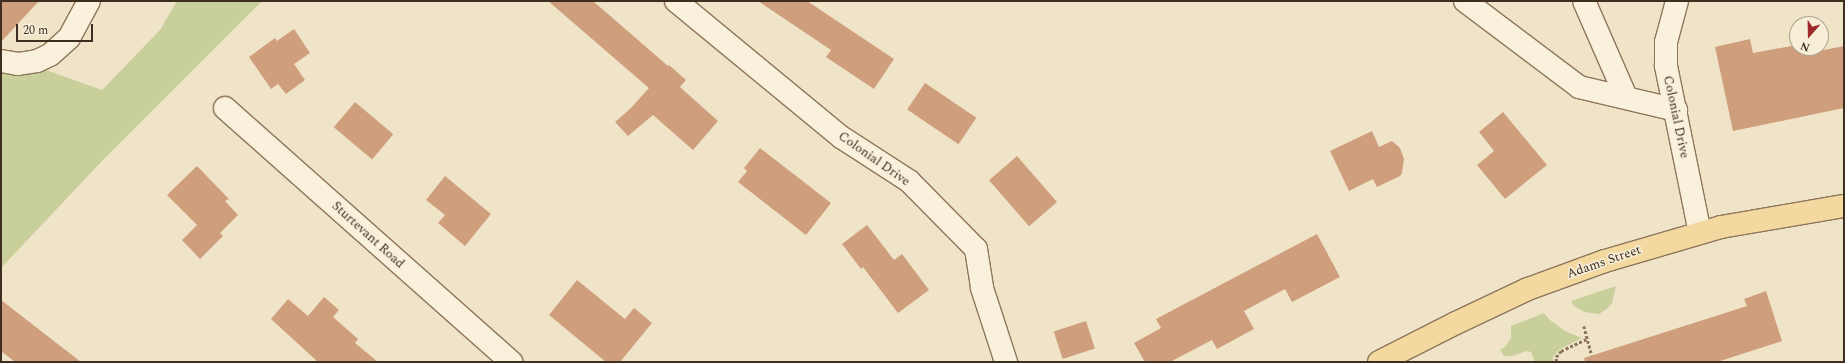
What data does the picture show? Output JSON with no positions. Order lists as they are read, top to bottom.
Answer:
{
  "streets": {
    "main road": ["Adams Street"],
    "street": ["Colonial Drive", "Sturtevant Road"]
  },
  "crossings": [
    ["Colonial Drive", "Adams Street"]
  ],
  "scale_bar": "20 m",
  "north": "bottom"
}
